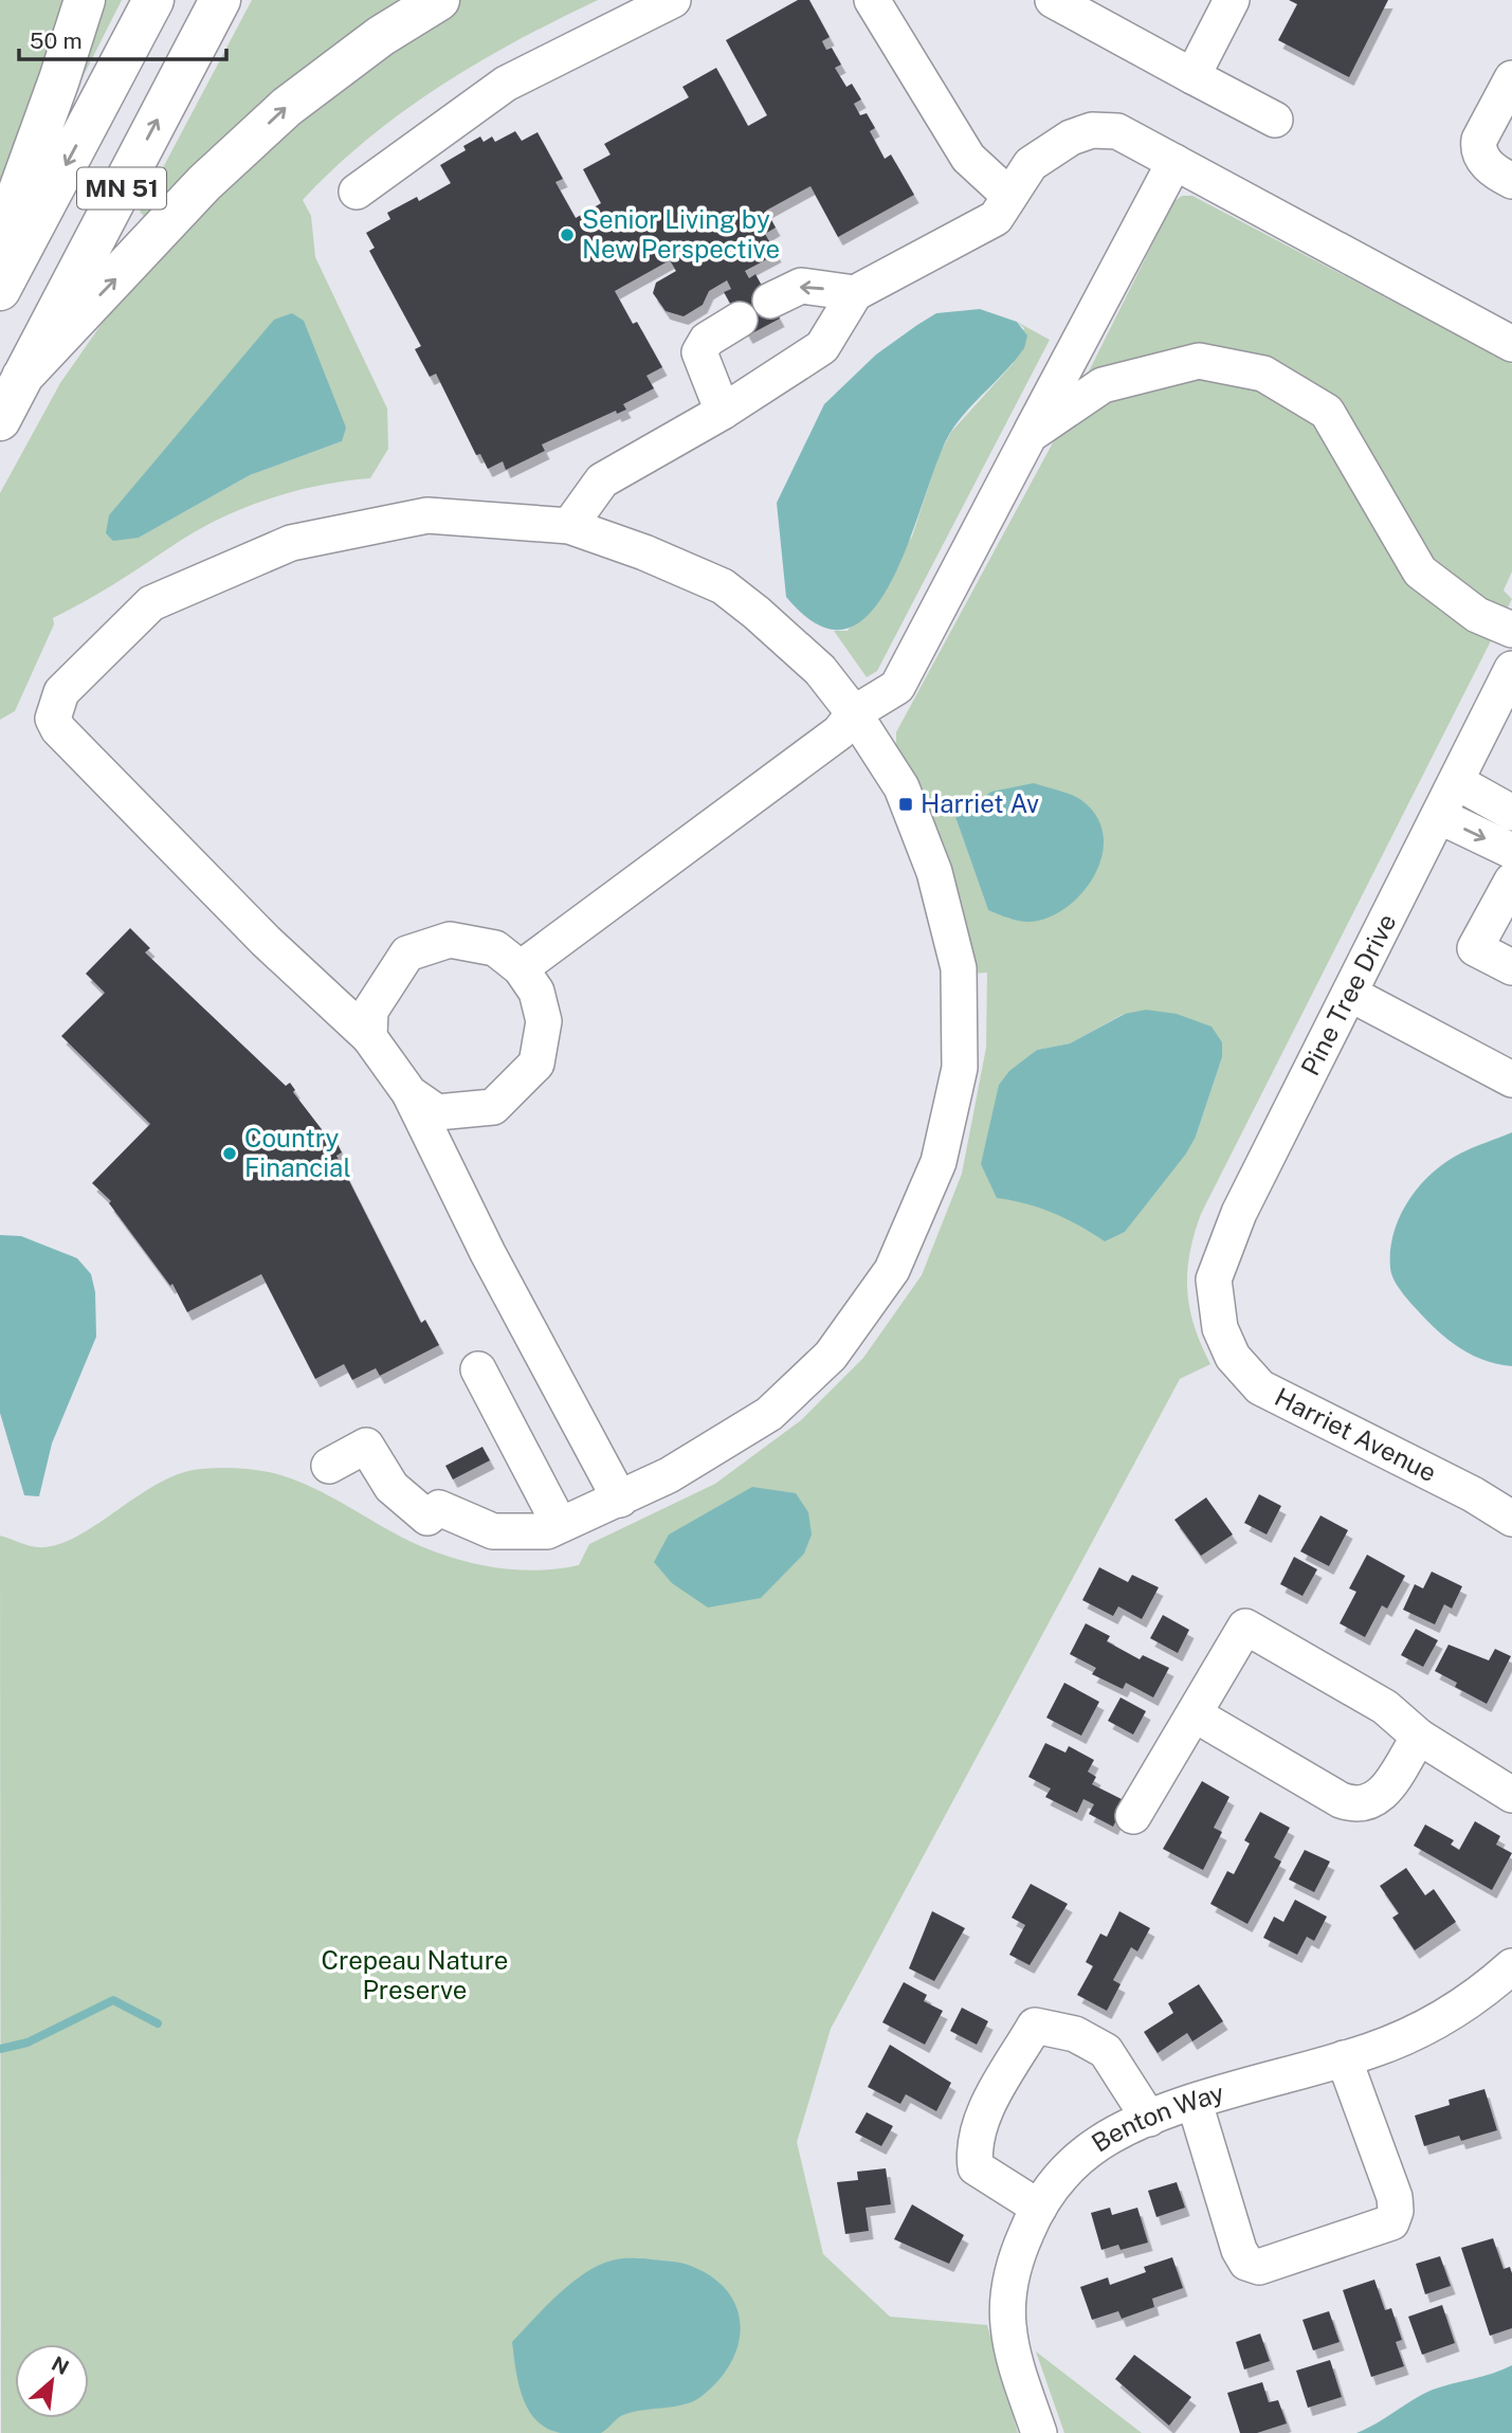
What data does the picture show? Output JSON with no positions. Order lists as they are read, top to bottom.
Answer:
{
  "streets": {
    "highway": ["MN 51"],
    "street": ["Pine Tree Drive", "Harriet Avenue", "Benton Way"]
  },
  "crossings": [
    ["Pine Tree Drive", "Harriet Avenue"]
  ],
  "parks": ["Crepeau Nature Preserve"],
  "places": {
    "other": ["Senior Living by New Perspective", "Country Financial"],
    "transit": ["Harriet Av"]
  },
  "scale_bar": "50 m",
  "north": "top right"
}
